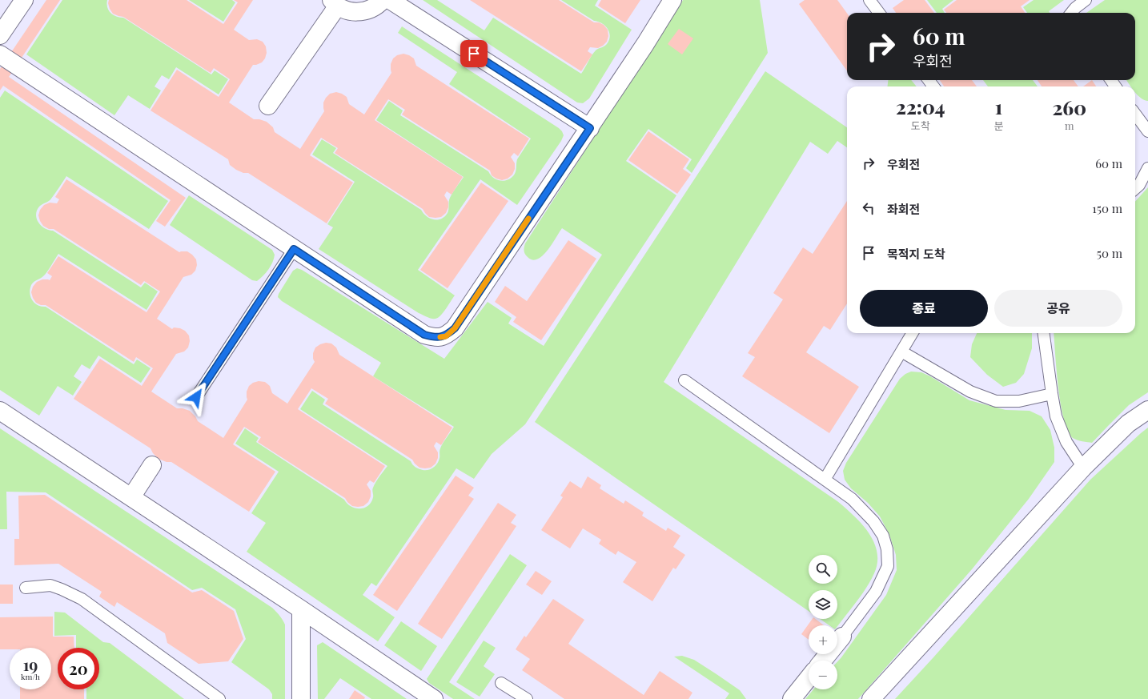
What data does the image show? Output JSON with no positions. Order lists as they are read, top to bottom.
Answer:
{
  "page": {
    "turn": ["60 m", "우회전"],
    "eta": [
      "22:04",
      "도착",
      "1",
      "분",
      "260",
      "m"
    ],
    "list": [
      {
        "name": "우회전",
        "value": "60 m"
      },
      {
        "name": "좌회전",
        "value": "150 m"
      },
      {
        "name": "목적지 도착",
        "value": "50 m"
      }
    ],
    "buttons": ["종료", "공유"],
    "map_buttons": ["+", "−"],
    "speed": "19 km/h",
    "limit": "20"
  }
}
